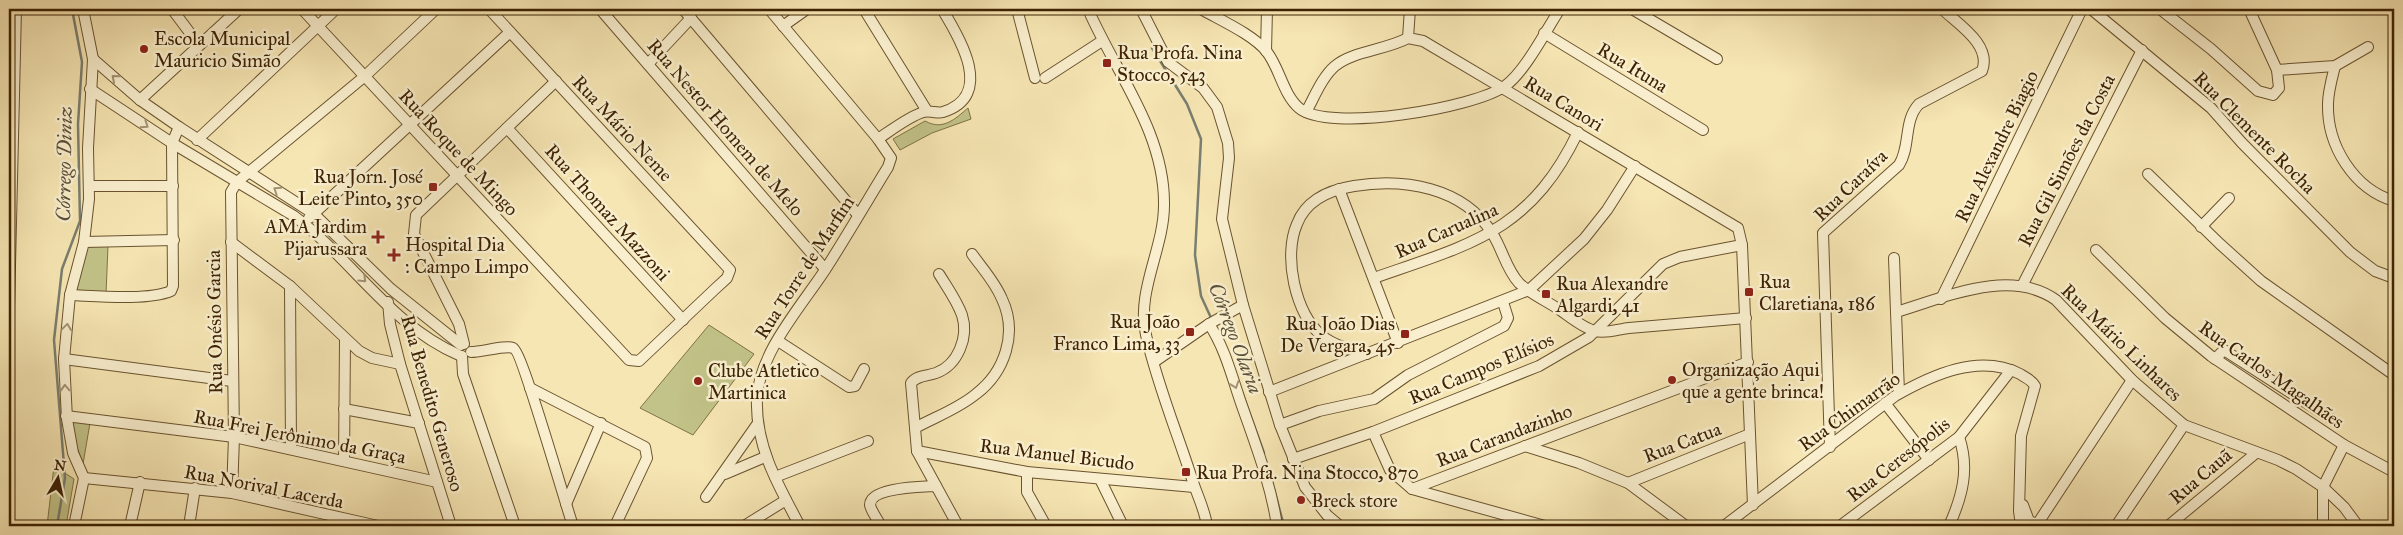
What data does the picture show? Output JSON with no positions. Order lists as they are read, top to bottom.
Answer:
{
  "streets": {
    "street": [
      "Rua Ituna",
      "Rua Canori",
      "Rua Nestor Homem de Melo",
      "Rua Mário Neme",
      "Rua Clemente Rocha",
      "Rua Alexandre Biagio",
      "Rua Roque de Mingo",
      "Rua Gil Simões da Costa",
      "Rua Caraíva",
      "Rua Thomaz Mazzoni",
      "Rua Carualina",
      "Rua Torre de Marfim",
      "Rua Onésio Garcia",
      "Rua Mário Linhares",
      "Rua Campos Elísios",
      "Rua Carlos Magalhães",
      "Rua Benedito Generoso",
      "Rua Chimarrão",
      "Rua Carandazinho",
      "Rua Frei Jerônimo da Graça",
      "Rua Catua",
      "Rua Manuel Bicudo",
      "Rua Ceresópolis",
      "Rua Cauã",
      "Rua Norival Lacerda"
    ]
  },
  "crossings": [
    ["Rua Canori", "Rua Carualina"],
    ["Rua Canori", "Rua Campos Elísios"],
    ["Rua Nestor Homem de Melo", "Rua Torre de Marfim"],
    ["Rua Mário Neme", "Rua Roque de Mingo"],
    ["Rua Mário Neme", "Rua Thomaz Mazzoni"],
    ["Rua Clemente Rocha", "Rua Gil Simões da Costa"],
    ["Rua Alexandre Biagio", "Rua Mário Linhares"],
    ["Rua Roque de Mingo", "Rua Thomaz Mazzoni"],
    ["Rua Gil Simões da Costa", "Rua Mário Linhares"],
    ["Rua Caraíva", "Rua Chimarrão"],
    ["Rua Onésio Garcia", "Rua Frei Jerônimo da Graça"],
    ["Rua Onésio Garcia", "Rua Norival Lacerda"],
    ["Rua Mário Linhares", "Rua Cauã"],
    ["Rua Benedito Generoso", "Rua Frei Jerônimo da Graça"],
    ["Rua Chimarrão", "Rua Ceresópolis"]
  ],
  "water": ["Córrego Diniz", "Córrego Olaria"],
  "places": {
    "other": [
      "Escola Municipal Mauricio Simão",
      "Organização Aqui que a gente brinca!",
      "Clube Atletico Martinica",
      "Breck store"
    ],
    "transit": [
      "Rua Profa. Nina Stocco, 543",
      "Rua Jorn. José Leite Pinto, 350",
      "Rua Claretiana, 186",
      "Rua Alexandre Algardi, 41",
      "Rua João Franco Lima, 33",
      "Rua João Dias De Vergara, 45",
      "Rua Profa. Nina Stocco, 870"
    ],
    "health": ["AMA Jardim Pijarussara", "Hospital Dia : Campo Limpo"]
  },
  "north": "top"
}
